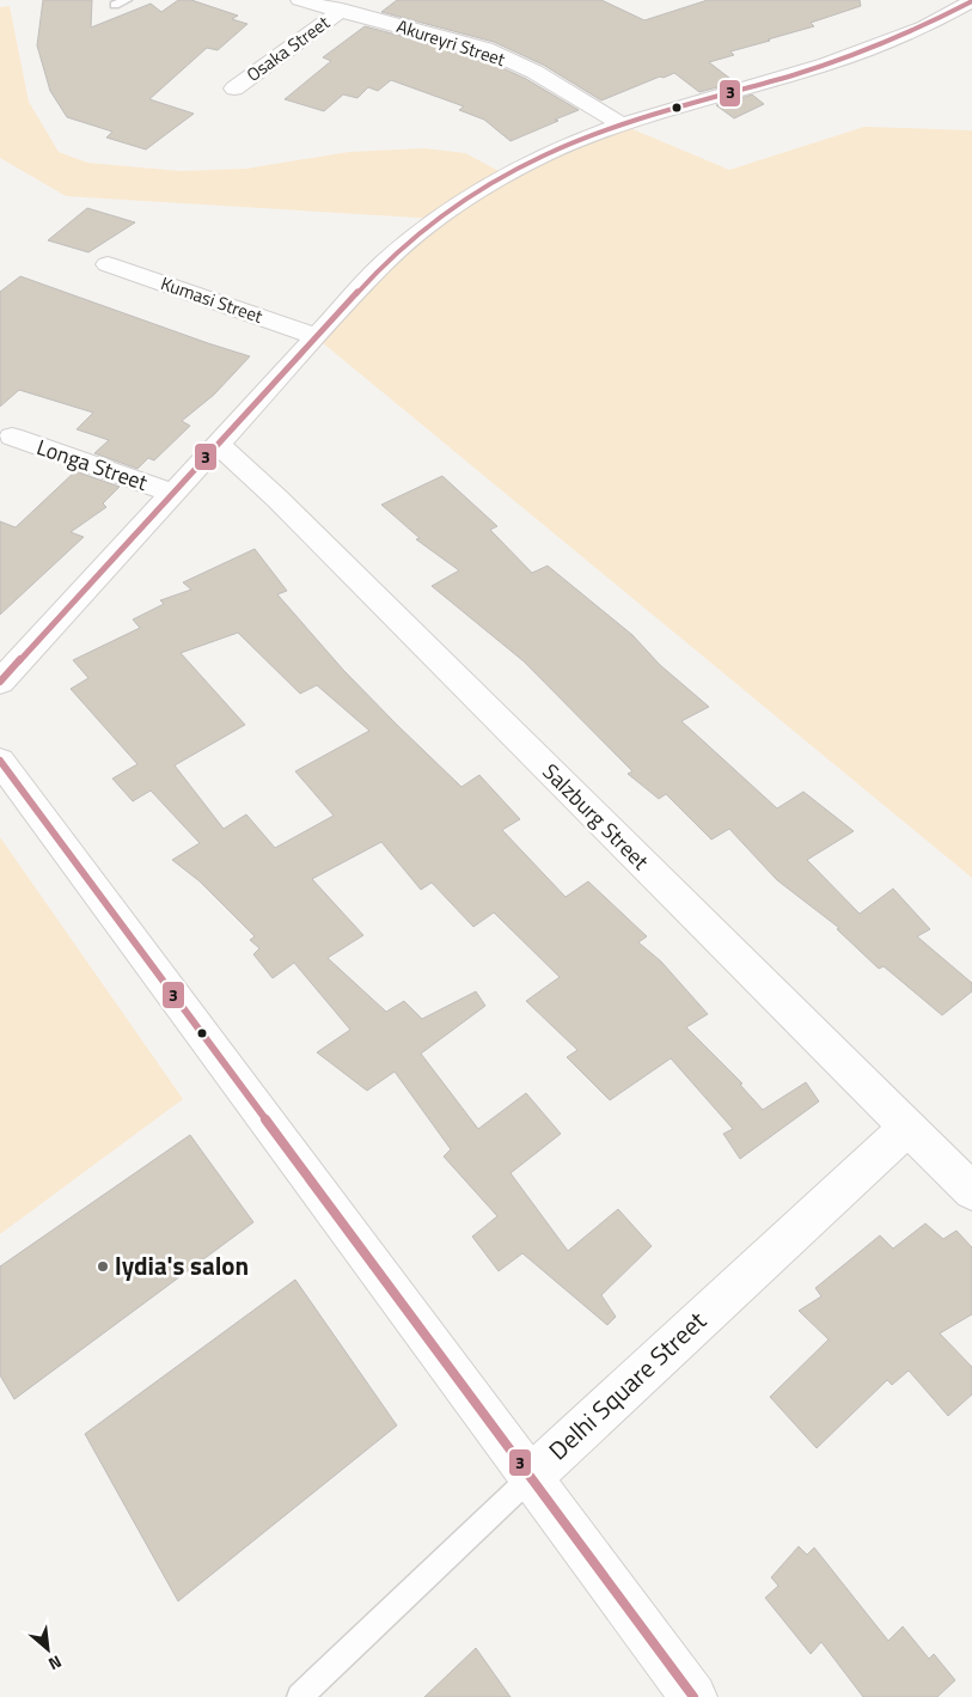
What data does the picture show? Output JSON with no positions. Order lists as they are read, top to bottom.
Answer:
{
  "streets": {
    "street": [
      "Akureyri Street",
      "Osaka Street",
      "Kumasi Street",
      "Longa Street",
      "Salzburg Street",
      "Delhi Square Street"
    ]
  },
  "crossings": [
    ["Akureyri Street", "Osaka Street"],
    ["Salzburg Street", "Delhi Square Street"]
  ],
  "places": ["lydia's salon"],
  "lines": ["transit line 3"],
  "north": "bottom right"
}
